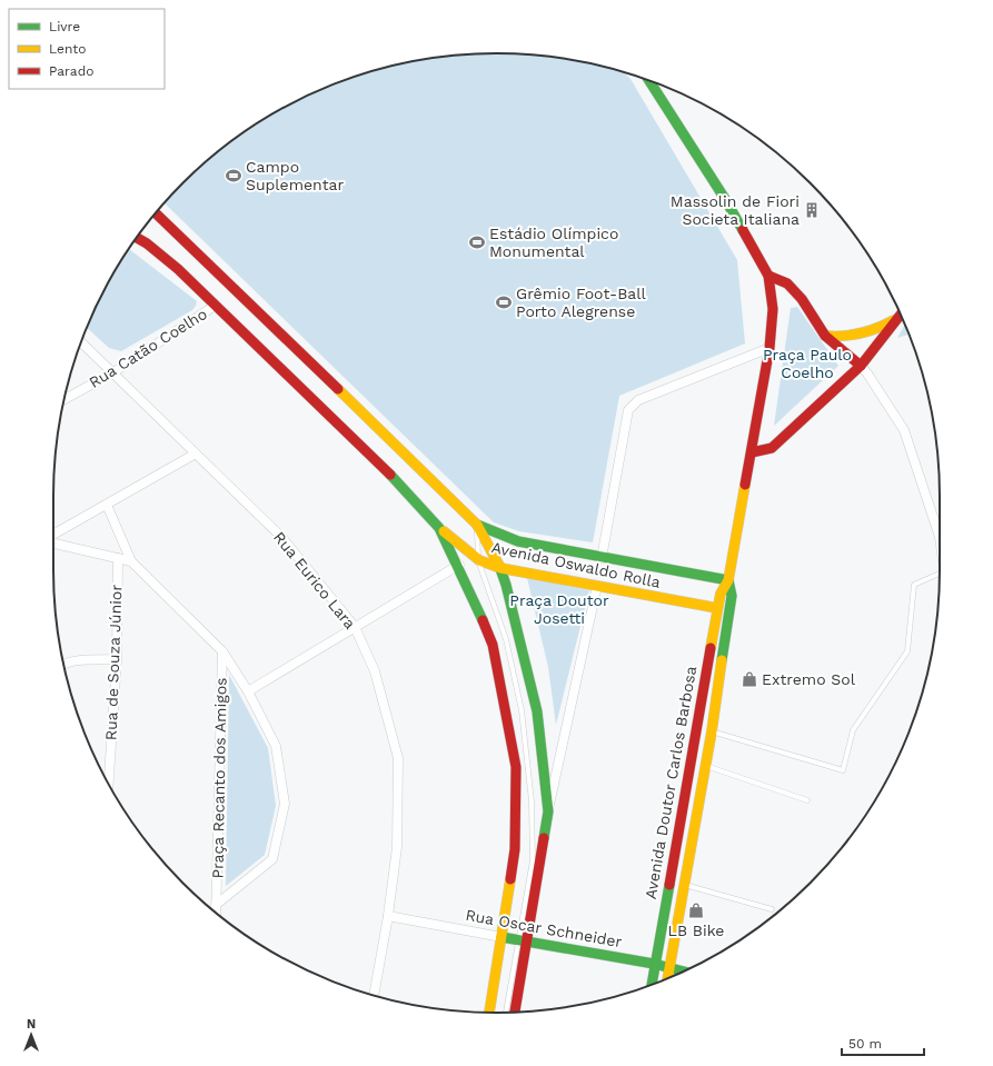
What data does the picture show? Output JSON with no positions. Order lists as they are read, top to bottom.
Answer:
{
  "streets": {
    "street": [
      "Rua Catão Coelho",
      "Avenida Oswaldo Rolla",
      "Rua Eurico Lara",
      "Rua de Souza Júnior",
      "Praça Recanto dos Amigos",
      "Avenida Doutor Carlos Barbosa",
      "Rua Oscar Schneider"
    ]
  },
  "crossings": [
    ["Rua Catão Coelho", "Rua Eurico Lara"],
    ["Avenida Oswaldo Rolla", "Avenida Doutor Carlos Barbosa"],
    ["Rua Eurico Lara", "Rua Oscar Schneider"],
    ["Avenida Doutor Carlos Barbosa", "Rua Oscar Schneider"]
  ],
  "parks": ["Praça Paulo Coelho", "Praça Doutor Josetti"],
  "places": {
    "sports": ["Campo Suplementar", "Estádio Olímpico Monumental", "Grêmio Foot-Ball Porto Alegrense"],
    "building": ["Massolin de Fiori Societa Italiana"],
    "shop": ["Extremo Sol", "LB Bike"]
  },
  "legend": ["Livre", "Lento", "Parado"],
  "scale_bar": "50 m",
  "north": "top"
}
